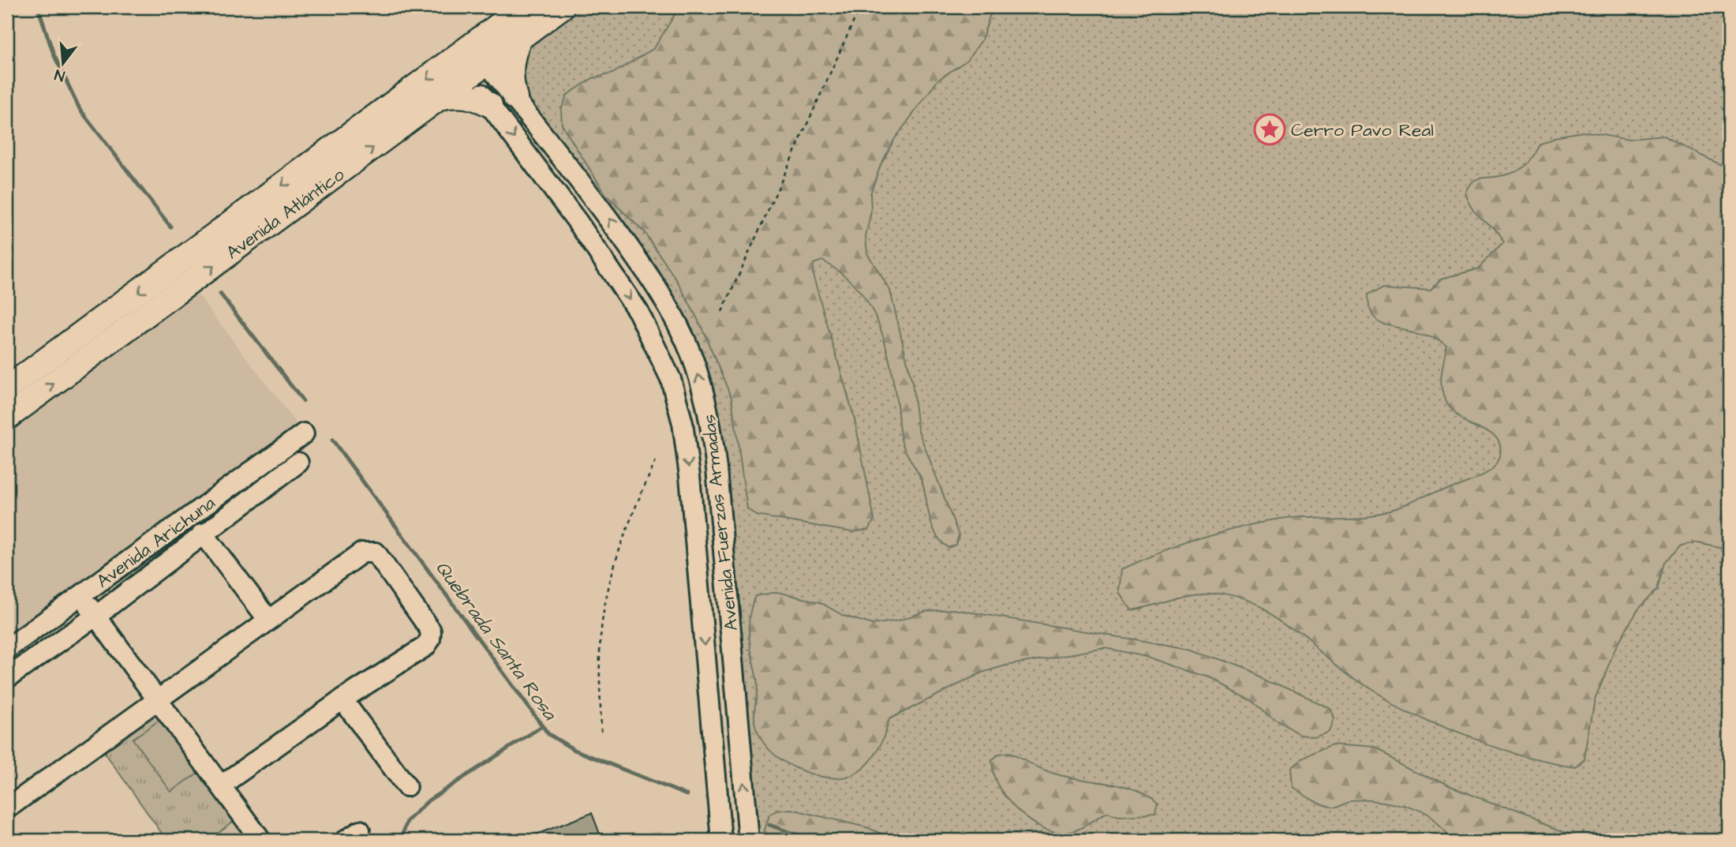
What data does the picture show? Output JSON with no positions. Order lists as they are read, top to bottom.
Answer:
{
  "streets": {
    "main road": ["Avenida Atlántico"],
    "street": ["Avenida Fuerzas Armadas", "Avenida Arichuna"]
  },
  "crossings": [
    ["Avenida Atlántico", "Avenida Fuerzas Armadas"]
  ],
  "water": ["Quebrada Santa Rosa"],
  "places": {
    "place": ["Cerro Pavo Real"]
  },
  "north": "bottom"
}
